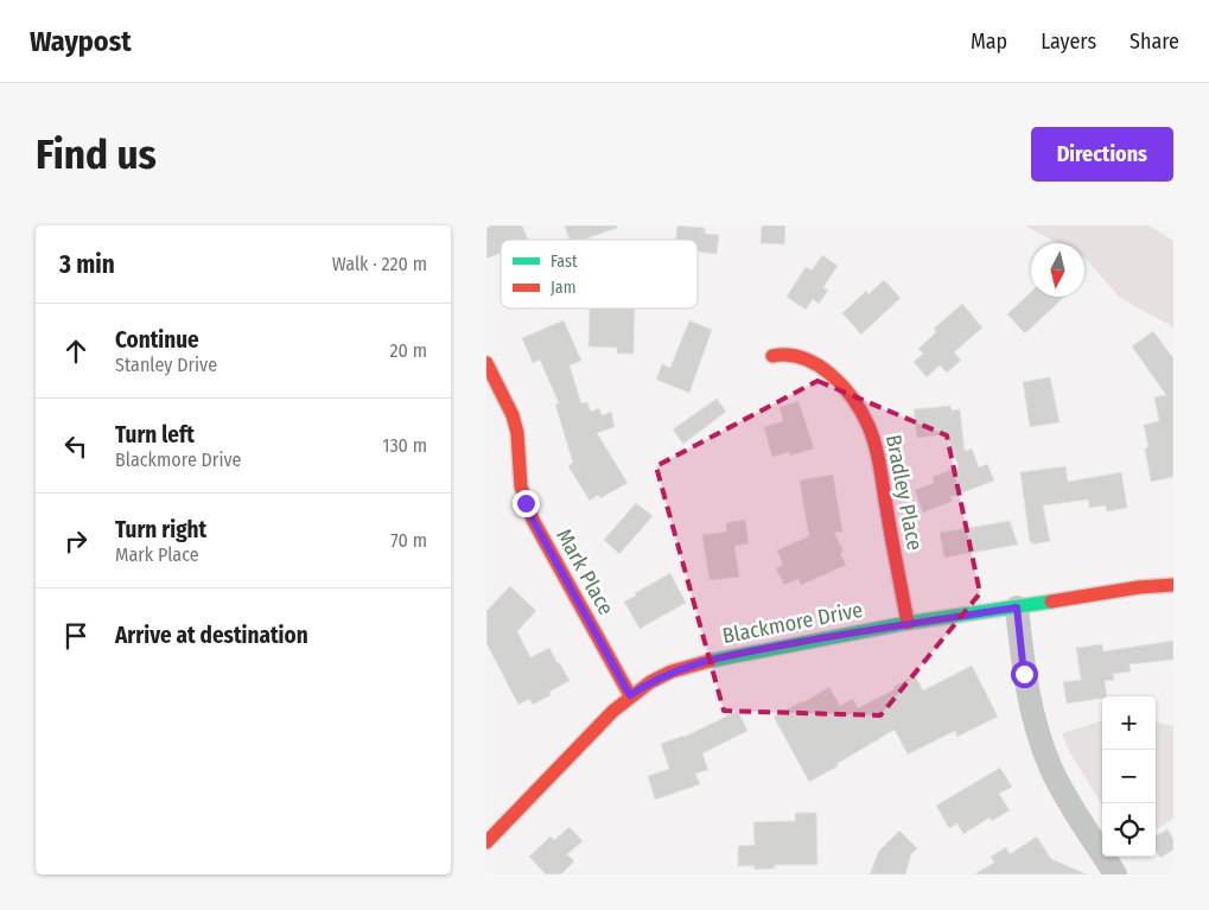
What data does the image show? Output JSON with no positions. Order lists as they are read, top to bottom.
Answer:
{
  "streets": {
    "street": ["Bradley Place", "Mark Place", "Blackmore Drive"]
  },
  "crossings": [
    ["Bradley Place", "Blackmore Drive"],
    ["Mark Place", "Blackmore Drive"]
  ],
  "legend": ["Fast", "Jam"],
  "north": "bottom",
  "page": {
    "header": "Waypost",
    "nav": ["Map", "Layers", "Share"],
    "buttons": "Directions",
    "title": "Find us",
    "heading": ["3 min", "Walk · 220 m"],
    "list": [
      ["Continue", "Stanley Drive", "20 m"],
      ["Turn left", "Blackmore Drive", "130 m"],
      ["Turn right", "Mark Place", "70 m"],
      "Arrive at destination"
    ],
    "map_buttons": ["+", "−"]
  }
}
